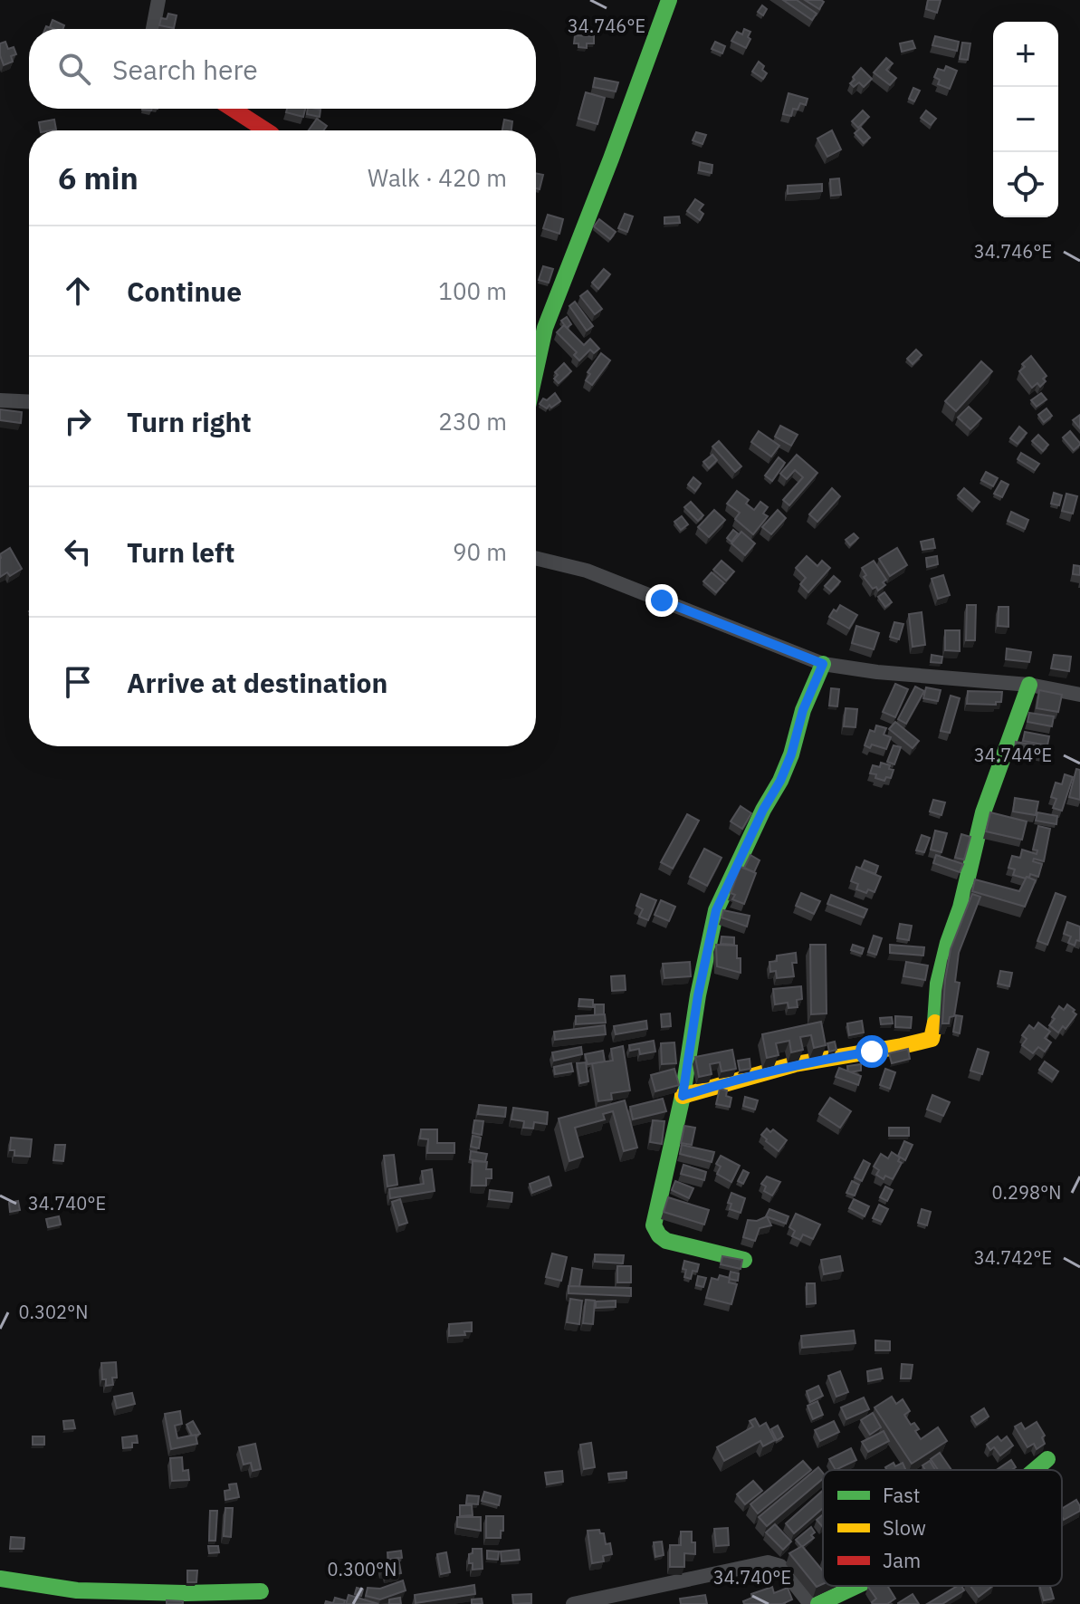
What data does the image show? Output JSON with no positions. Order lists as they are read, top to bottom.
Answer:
{
  "legend": ["Fast", "Slow", "Jam"],
  "page": {
    "map_buttons": ["+", "−"],
    "search": "Search here",
    "heading": ["6 min", "Walk · 420 m"],
    "list": [
      ["Continue", "100 m"],
      ["Turn right", "230 m"],
      ["Turn left", "90 m"],
      "Arrive at destination"
    ]
  },
  "coordinates": [
    "34.746°E",
    "34.744°E",
    "0.298°N",
    "34.740°E",
    "34.742°E",
    "0.302°N",
    "0.300°N"
  ]
}
